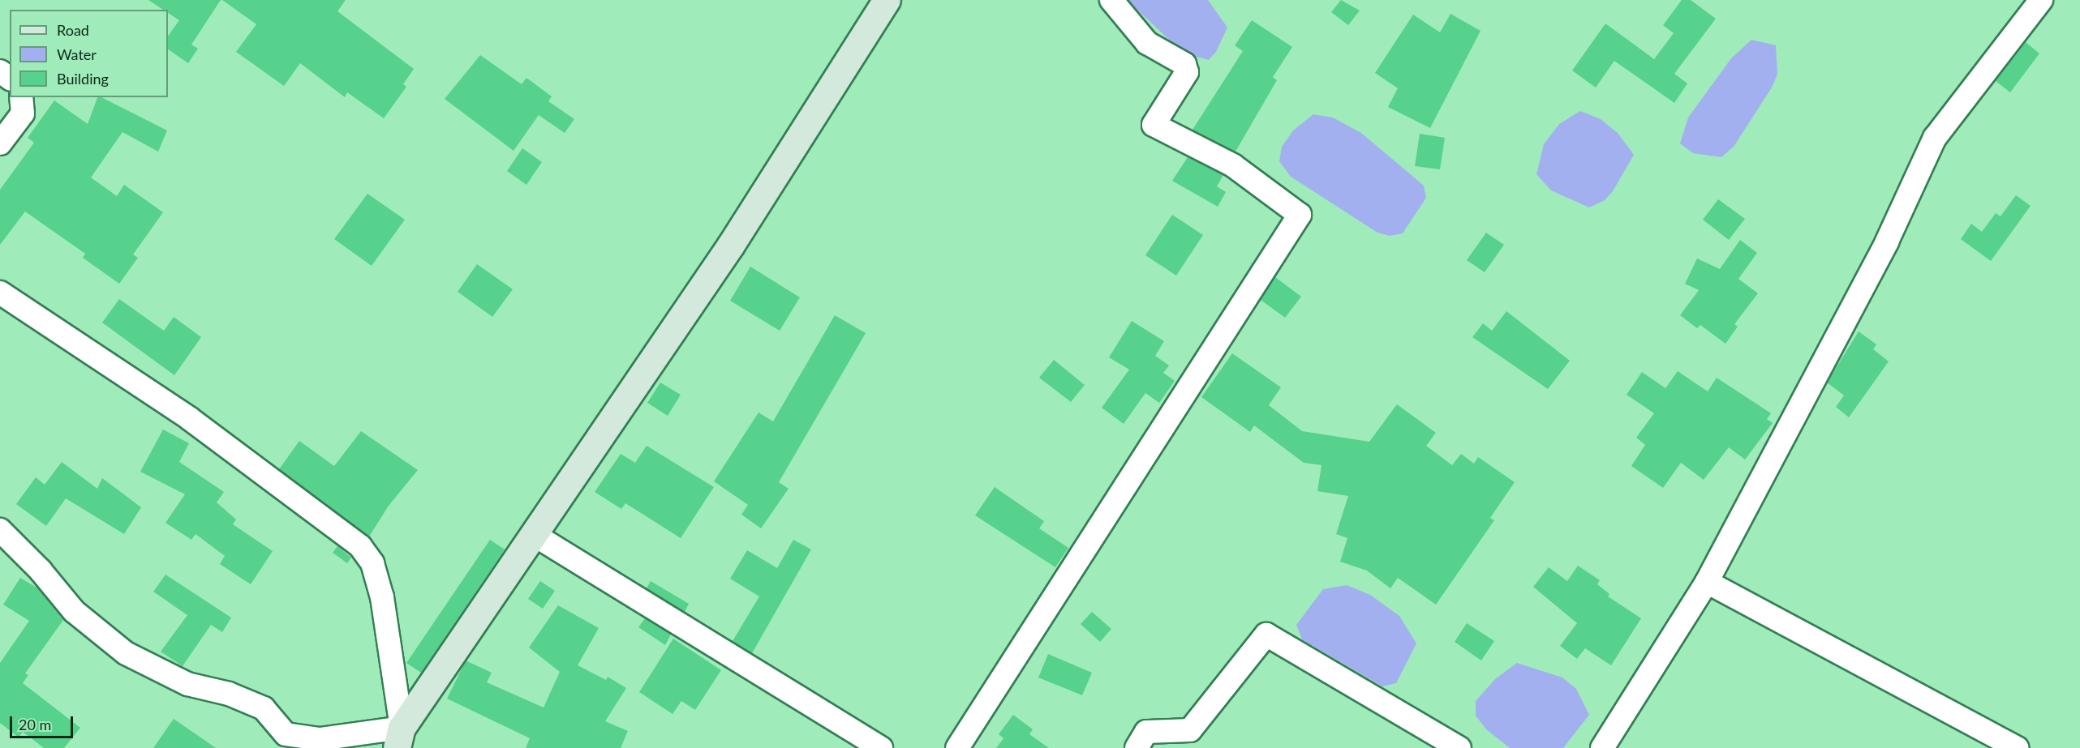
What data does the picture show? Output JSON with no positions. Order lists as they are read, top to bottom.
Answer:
{
  "legend": ["Road", "Water", "Building"],
  "scale_bar": "20 m"
}
